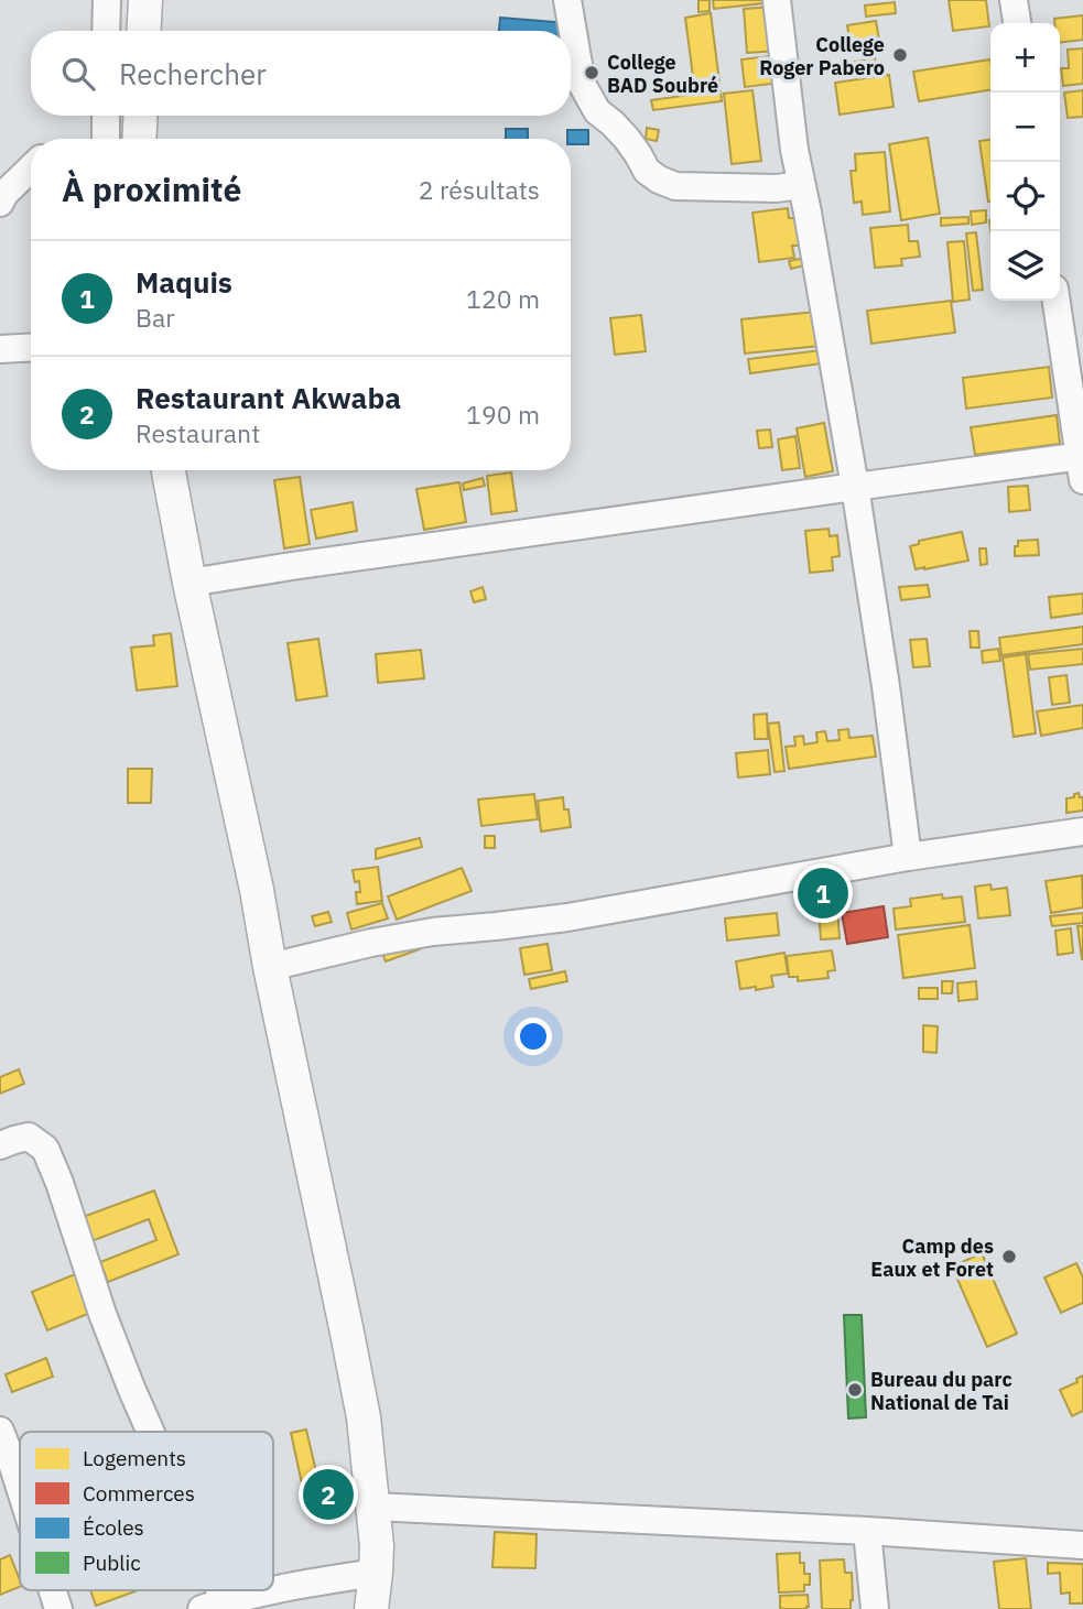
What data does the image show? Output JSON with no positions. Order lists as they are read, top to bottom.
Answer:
{
  "places": [
    "College Roger Pabero",
    "College BAD Soubré",
    "Camp des Eaux et Foret",
    "Bureau du parc National de Tai"
  ],
  "legend": [
    "Logements",
    "Commerces",
    "Écoles",
    "Public"
  ],
  "page": {
    "map_buttons": ["+", "−"],
    "search": "Rechercher",
    "heading": ["À proximité", "2 résultats"],
    "list": [
      {
        "mark": "1",
        "name": "Maquis",
        "note": "Bar",
        "value": "120 m"
      },
      {
        "mark": "2",
        "name": "Restaurant Akwaba",
        "note": "Restaurant",
        "value": "190 m"
      }
    ],
    "pins": ["1", "2"]
  }
}
